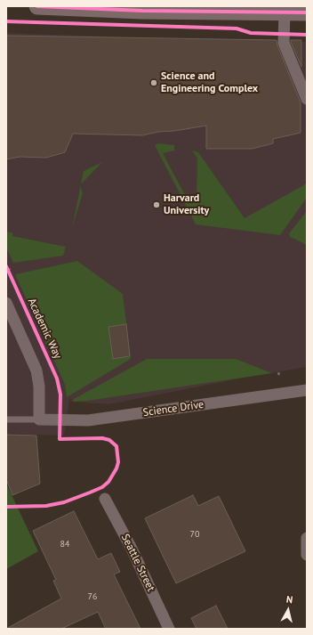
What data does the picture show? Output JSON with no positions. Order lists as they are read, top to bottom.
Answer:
{
  "streets": {
    "street": ["Science Drive", "Seattle Street"],
    "cycle path": ["Academic Way"]
  },
  "places": ["Science and Engineering Complex", "Harvard University"],
  "house_numbers": ["70", "84", "76"],
  "north": "top"
}
